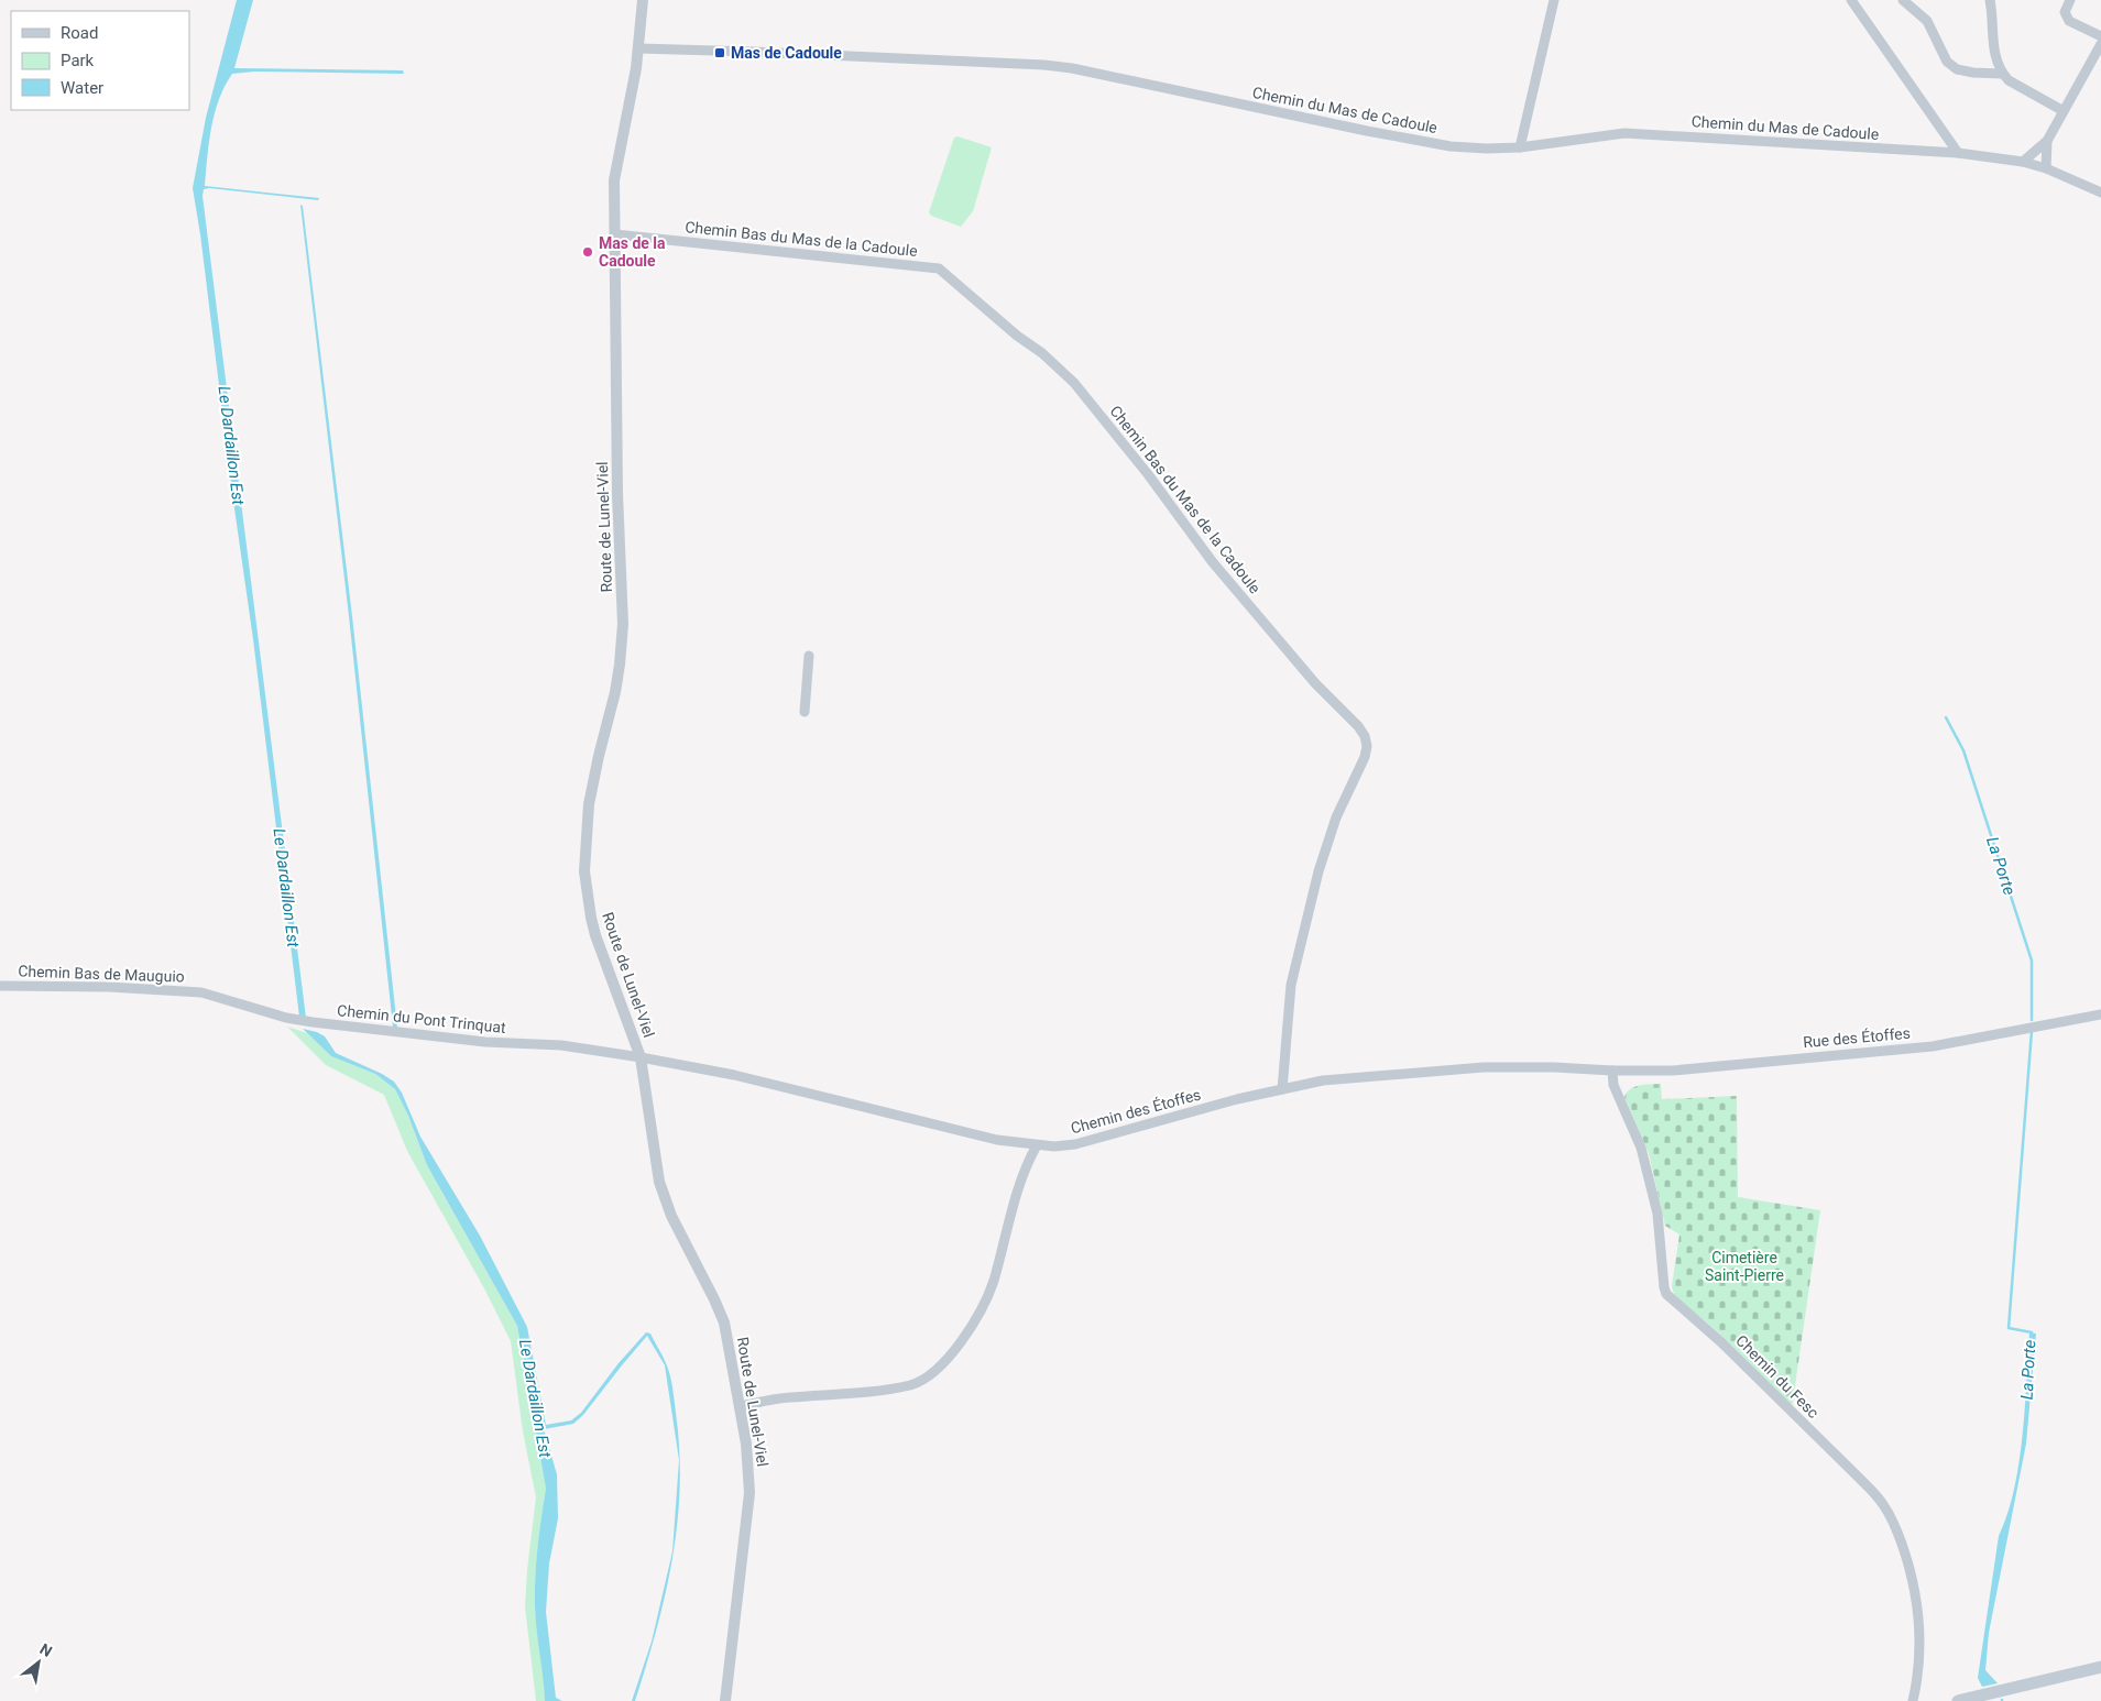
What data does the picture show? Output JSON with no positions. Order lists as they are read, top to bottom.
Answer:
{
  "streets": {
    "street": [
      "Chemin du Mas de Cadoule",
      "Chemin Bas du Mas de la Cadoule",
      "Route de Lunel-Viel",
      "Chemin Bas de Mauguio",
      "Chemin du Pont Trinquat",
      "Rue des Étoffes",
      "Chemin des Étoffes",
      "Chemin du Fesc"
    ]
  },
  "crossings": [
    ["Chemin du Mas de Cadoule", "Route de Lunel-Viel"],
    ["Chemin Bas du Mas de la Cadoule", "Route de Lunel-Viel"],
    ["Chemin Bas du Mas de la Cadoule", "Chemin des Étoffes"],
    ["Route de Lunel-Viel", "Chemin du Pont Trinquat"],
    ["Route de Lunel-Viel", "Chemin des Étoffes"],
    ["Chemin Bas de Mauguio", "Chemin du Pont Trinquat"],
    ["Chemin du Pont Trinquat", "Chemin des Étoffes"],
    ["Rue des Étoffes", "Chemin des Étoffes"],
    ["Rue des Étoffes", "Chemin du Fesc"],
    ["Chemin des Étoffes", "Chemin du Fesc"]
  ],
  "water": ["Le Dardaillon Est", "La Porte"],
  "parks": ["Cimetière Saint-Pierre"],
  "places": {
    "transit": ["Mas de Cadoule"],
    "other": ["Mas de la Cadoule"]
  },
  "legend": ["Road", "Park", "Water"],
  "north": "top right"
}
